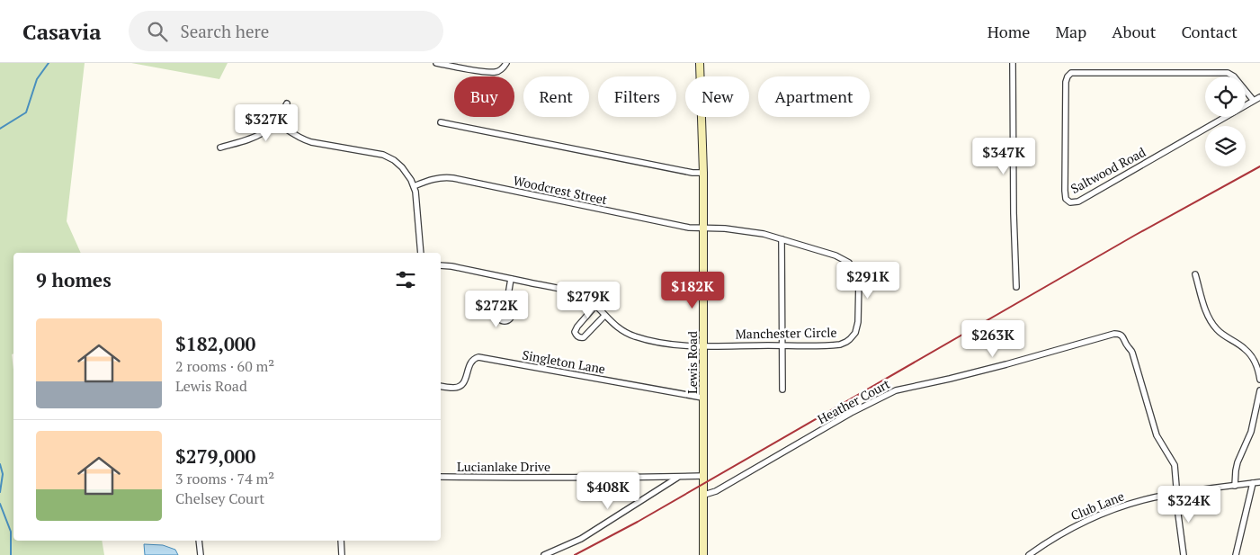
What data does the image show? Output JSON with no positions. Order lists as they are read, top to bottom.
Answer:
{
  "streets": {
    "street": [
      "Saltwood Road",
      "Woodcrest Street",
      "Manchester Circle",
      "Singleton Lane",
      "Lewis Road",
      "Heather Court",
      "Lucianlake Drive",
      "Club Lane"
    ]
  },
  "crossings": [
    ["Woodcrest Street", "Manchester Circle"],
    ["Woodcrest Street", "Lewis Road"],
    ["Manchester Circle", "Lewis Road"],
    ["Singleton Lane", "Lewis Road"],
    ["Lewis Road", "Heather Court"],
    ["Lewis Road", "Lucianlake Drive"],
    ["Heather Court", "Club Lane"]
  ],
  "page": {
    "header": "Casavia",
    "search": "Search here",
    "nav": [
      "Home",
      "Map",
      "About",
      "Contact"
    ],
    "chip": [
      "Buy",
      "Rent",
      "Filters",
      "New",
      "Apartment"
    ],
    "price": [
      "$327K",
      "$347K",
      "$291K",
      "$182K",
      "$279K",
      "$272K",
      "$263K",
      "$408K",
      "$324K"
    ],
    "heading": "9 homes",
    "list": [
      {
        "name": "$182,000",
        "note": "2 rooms · 60 m² · Lewis Road"
      },
      {
        "name": "$279,000",
        "note": "3 rooms · 74 m² · Chelsey Court"
      }
    ]
  }
}
